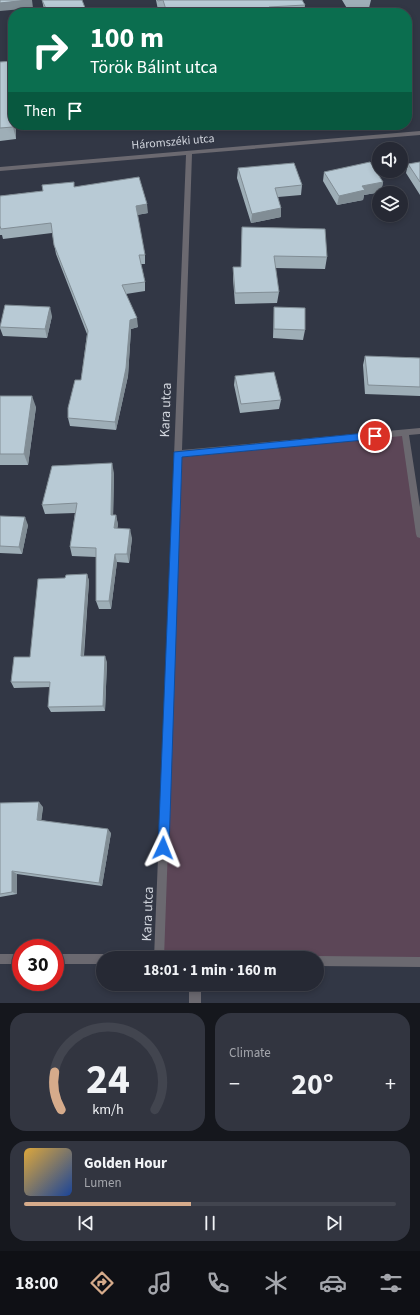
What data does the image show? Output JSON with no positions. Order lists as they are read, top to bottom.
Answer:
{
  "streets": {
    "street": ["Háromszéki utca", "Kara utca"]
  },
  "crossings": [
    ["Háromszéki utca", "Kara utca"]
  ],
  "page": {
    "turn": ["100 m", "Török Bálint utca"],
    "then": "Then",
    "limit": "30",
    "trip": "18:01 · 1 min · 160 m",
    "tile": "Climate",
    "heat": ["−", "20°", "+"],
    "song": ["Golden Hour", "Lumen"],
    "tabs": "18:00",
    "gauge": ["24", "km/h"]
  }
}
